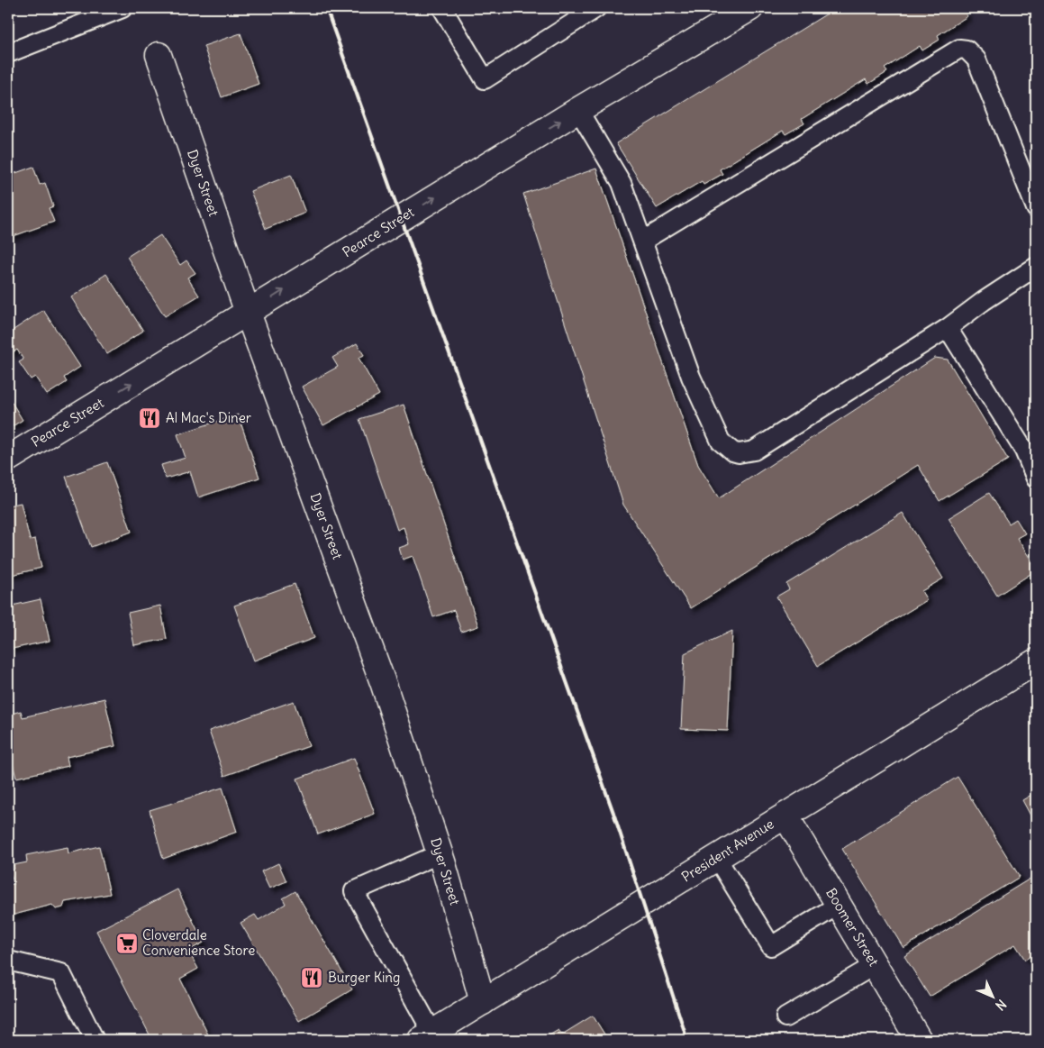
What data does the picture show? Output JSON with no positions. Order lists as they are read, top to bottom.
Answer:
{
  "streets": {
    "street": [
      "Dyer Street",
      "Pearce Street",
      "President Avenue",
      "Boomer Street"
    ]
  },
  "crossings": [
    ["Dyer Street", "Pearce Street"],
    ["Dyer Street", "President Avenue"],
    ["President Avenue", "Boomer Street"]
  ],
  "one_way": ["Pearce Street"],
  "places": {
    "restaurant": ["Al Mac's Diner", "Burger King"],
    "supermarket": ["Cloverdale Convenience Store"]
  },
  "north": "bottom right"
}
